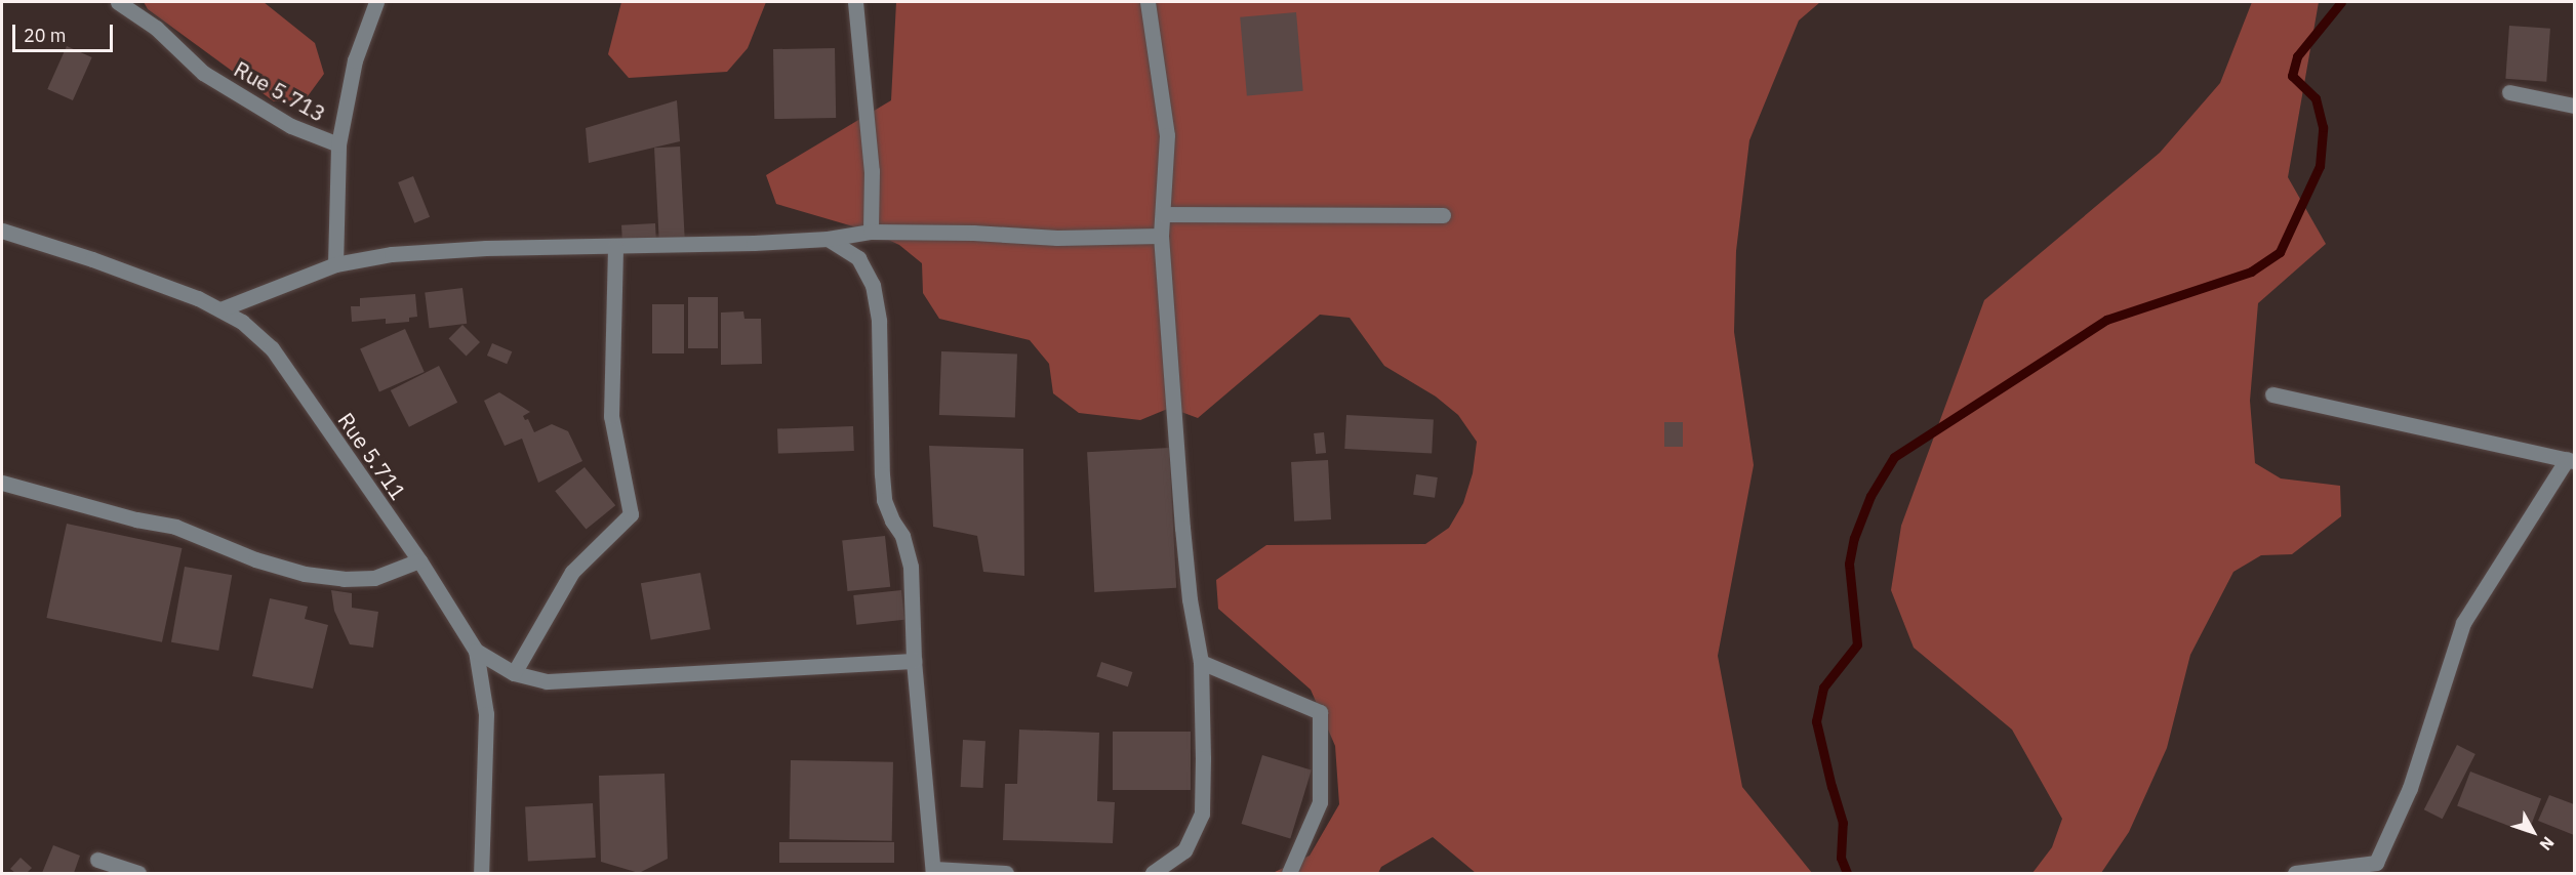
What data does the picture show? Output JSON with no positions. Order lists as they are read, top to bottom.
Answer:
{
  "streets": {
    "street": ["Rue 5.713", "Rue 5.711"]
  },
  "scale_bar": "20 m",
  "north": "bottom right"
}
